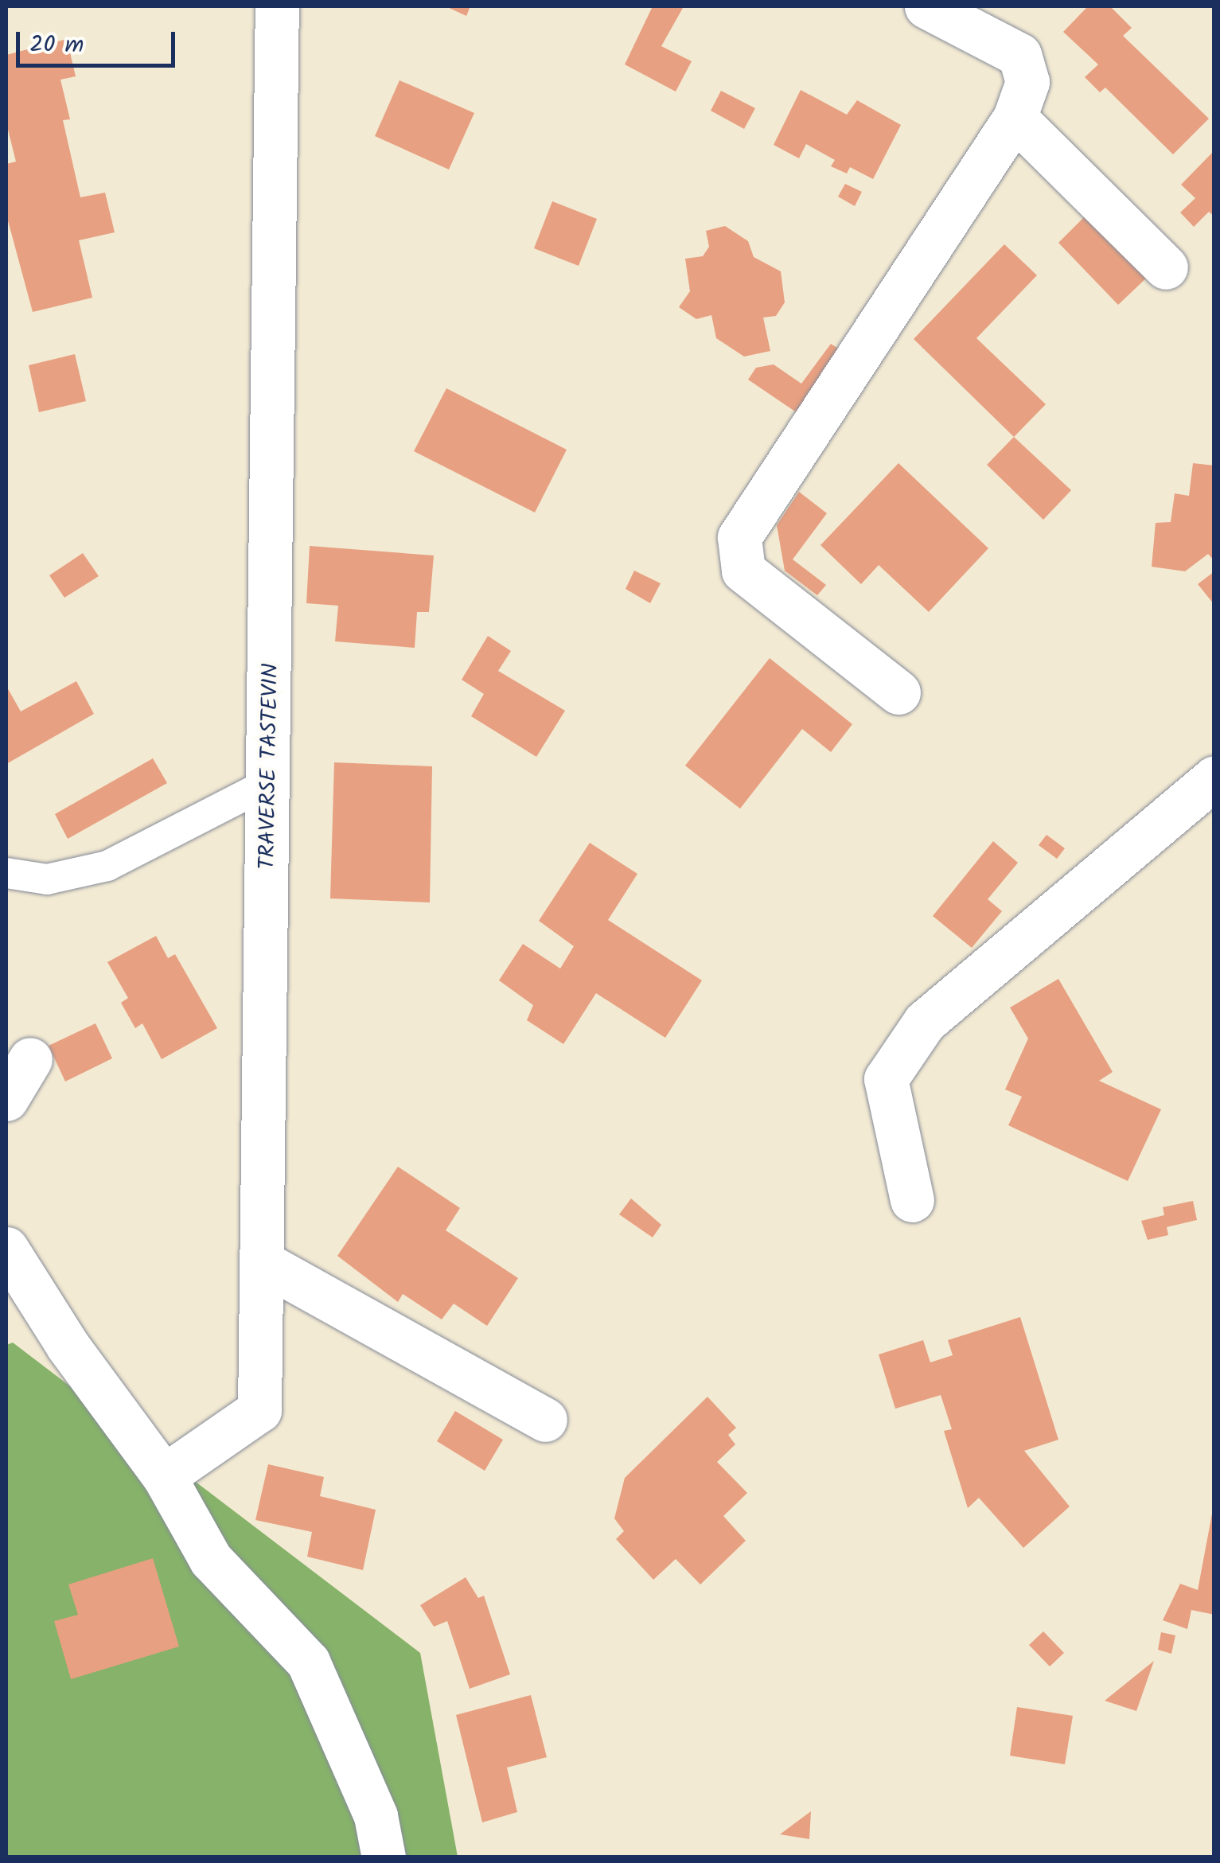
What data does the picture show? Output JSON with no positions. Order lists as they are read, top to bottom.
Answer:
{
  "streets": {
    "street": ["TRAVERSE TASTEVIN"]
  },
  "scale_bar": "20 m"
}
